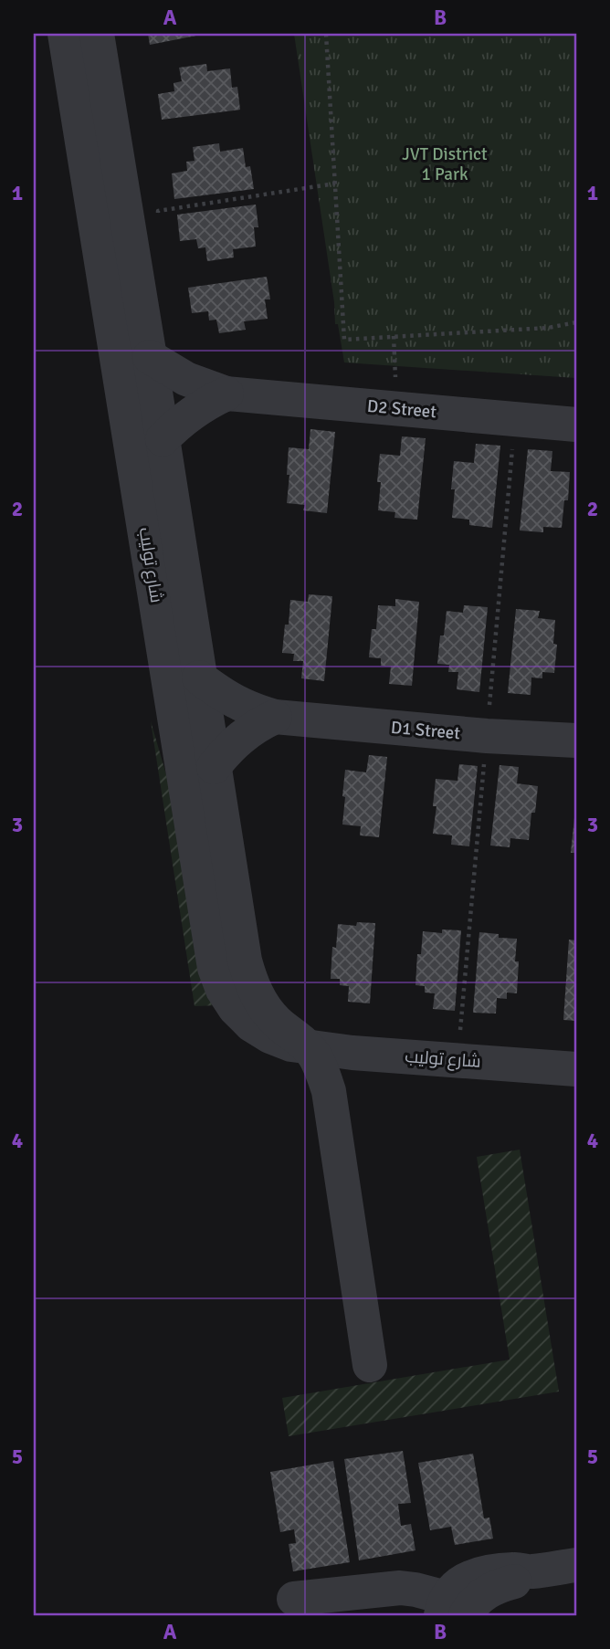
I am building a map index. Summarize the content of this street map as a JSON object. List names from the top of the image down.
{
  "streets": {
    "street": ["D2 Street", "شارع توليب", "D1 Street"]
  },
  "crossings": [
    ["D2 Street", "شارع توليب"],
    ["شارع توليب", "D1 Street"]
  ],
  "parks": ["JVT District 1 Park"],
  "grid": {
    "columns": ["A", "B"],
    "rows": [
      "1",
      "2",
      "3",
      "4",
      "5"
    ]
  }
}
